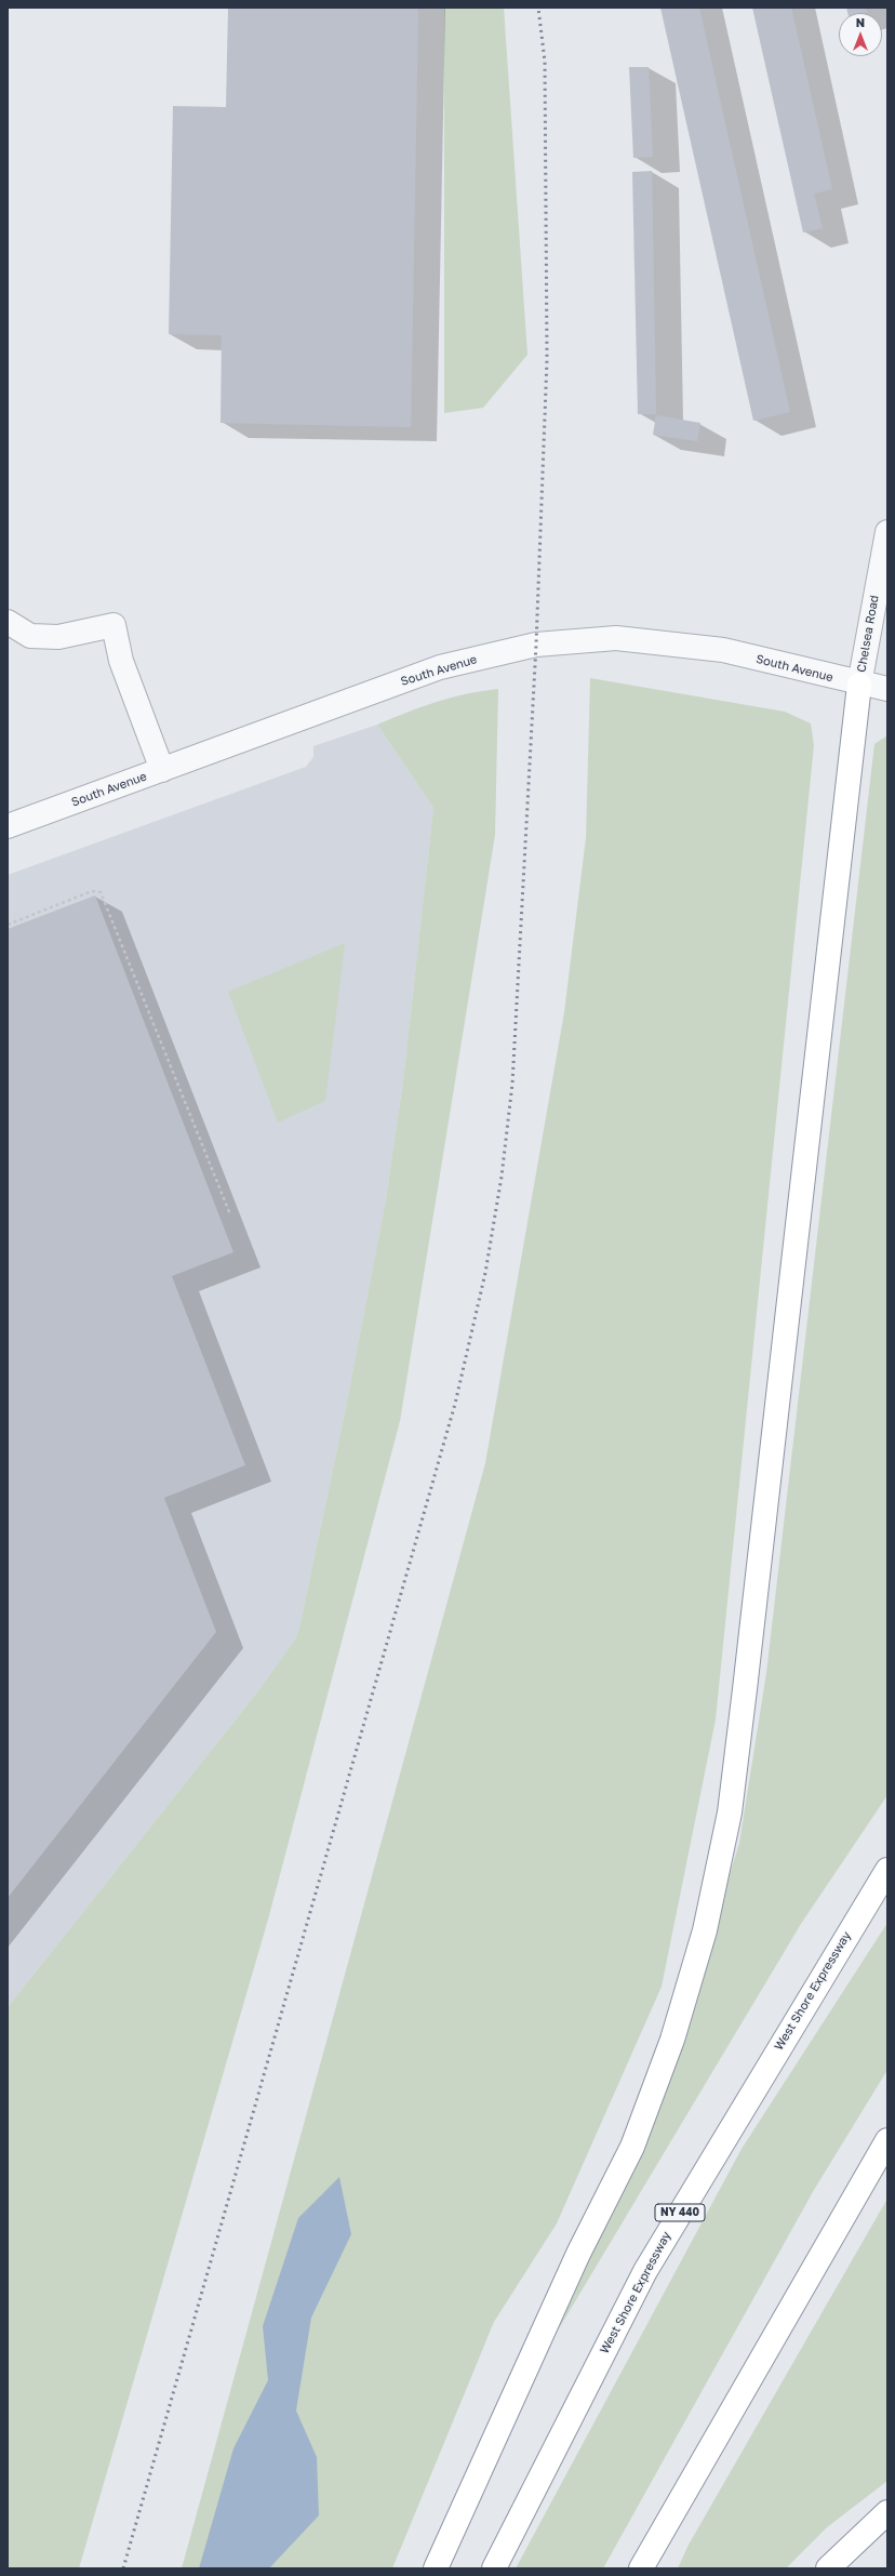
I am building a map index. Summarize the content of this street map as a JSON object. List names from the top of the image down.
{
  "streets": {
    "highway": ["West Shore Expressway", "NY 440"],
    "street": ["Chelsea Road", "South Avenue"]
  },
  "crossings": [
    ["Chelsea Road", "South Avenue"]
  ],
  "north": "top"
}
